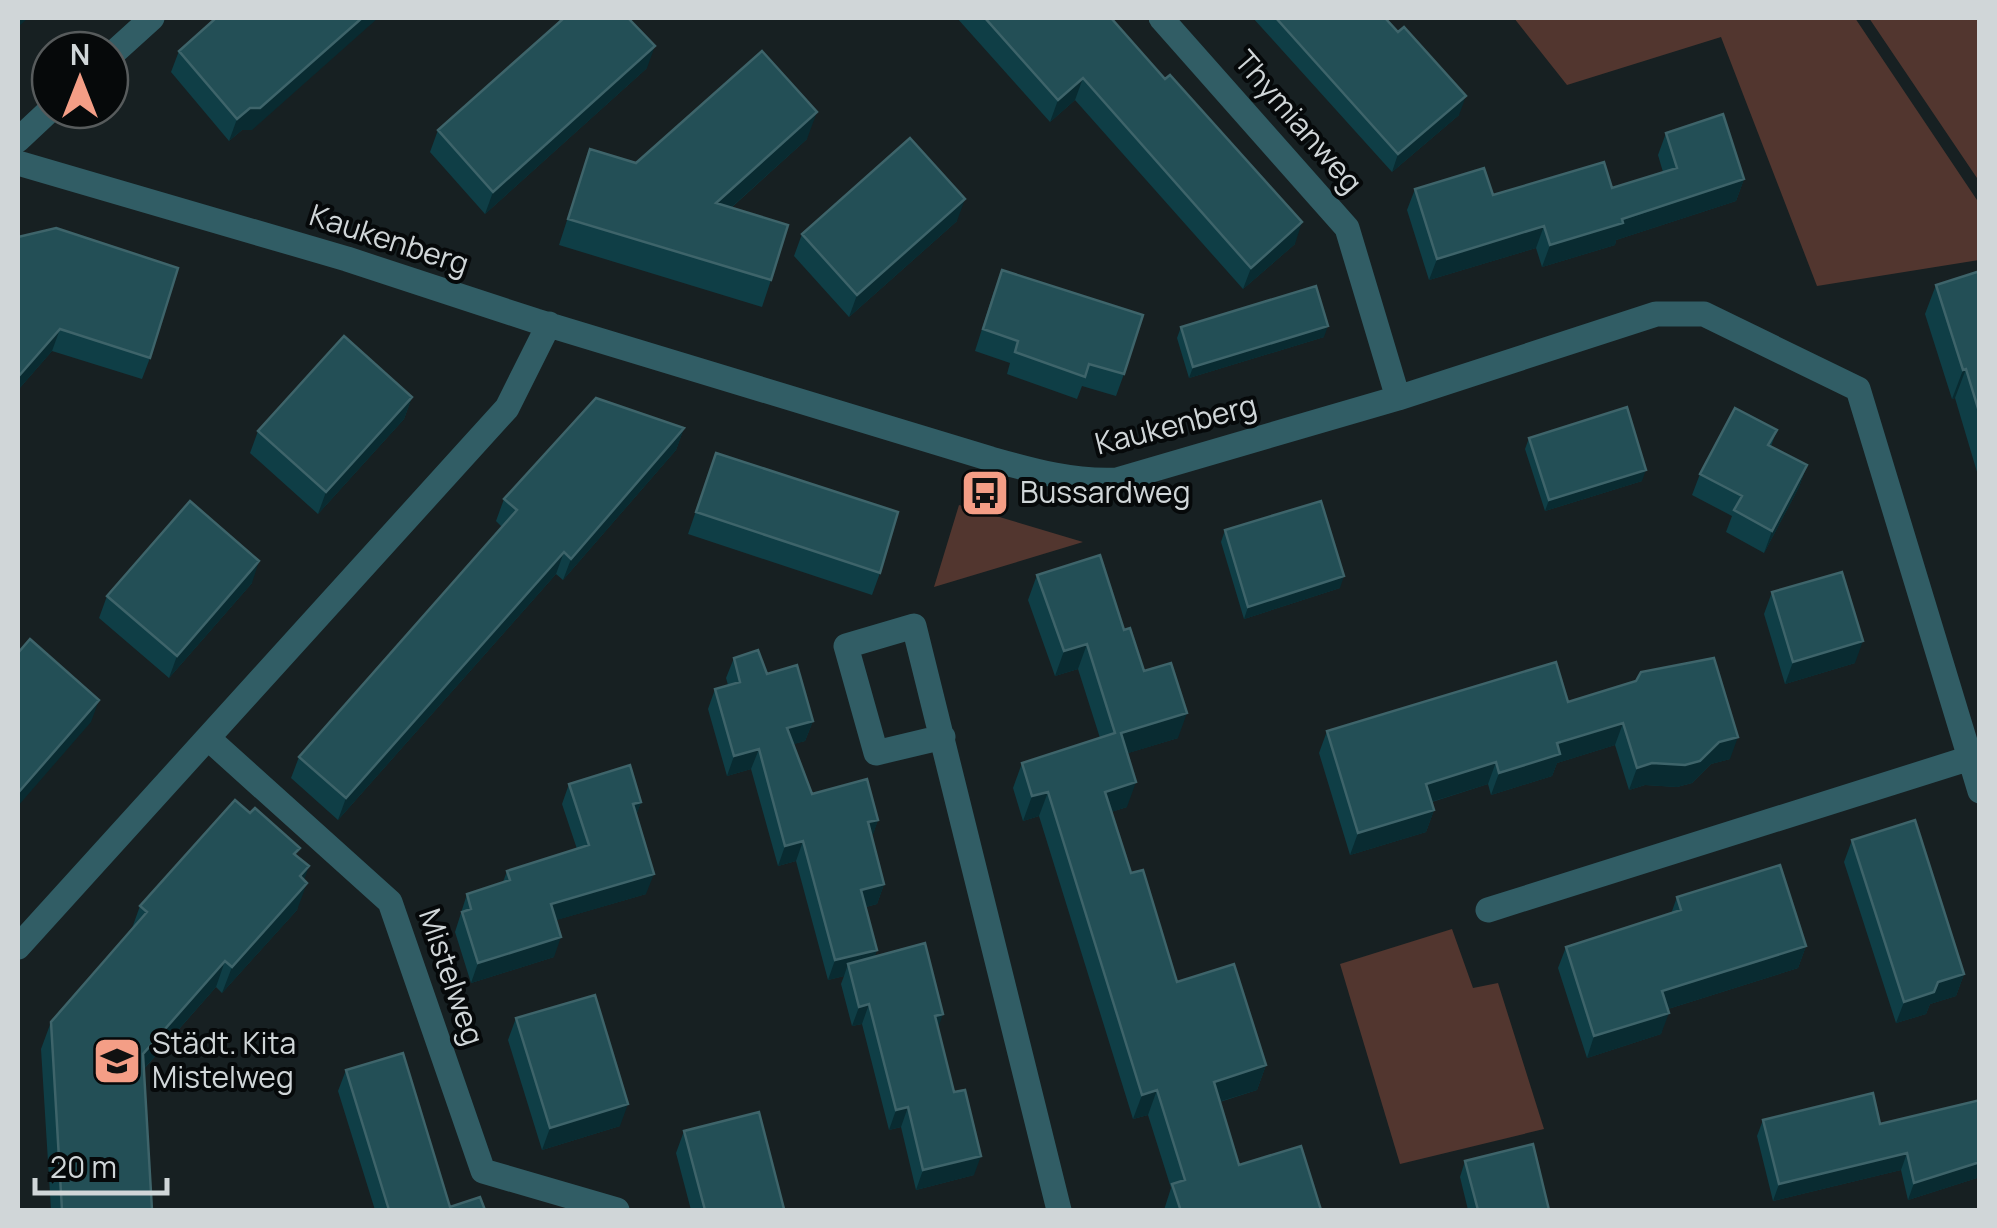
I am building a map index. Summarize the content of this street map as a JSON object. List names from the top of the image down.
{
  "streets": {
    "street": ["Thymianweg", "Kaukenberg", "Mistelweg"]
  },
  "crossings": [
    ["Thymianweg", "Kaukenberg"]
  ],
  "places": {
    "bus stop": ["Bussardweg"],
    "school or university": ["Städt. Kita Mistelweg"]
  },
  "scale_bar": "20 m",
  "north": "top"
}
